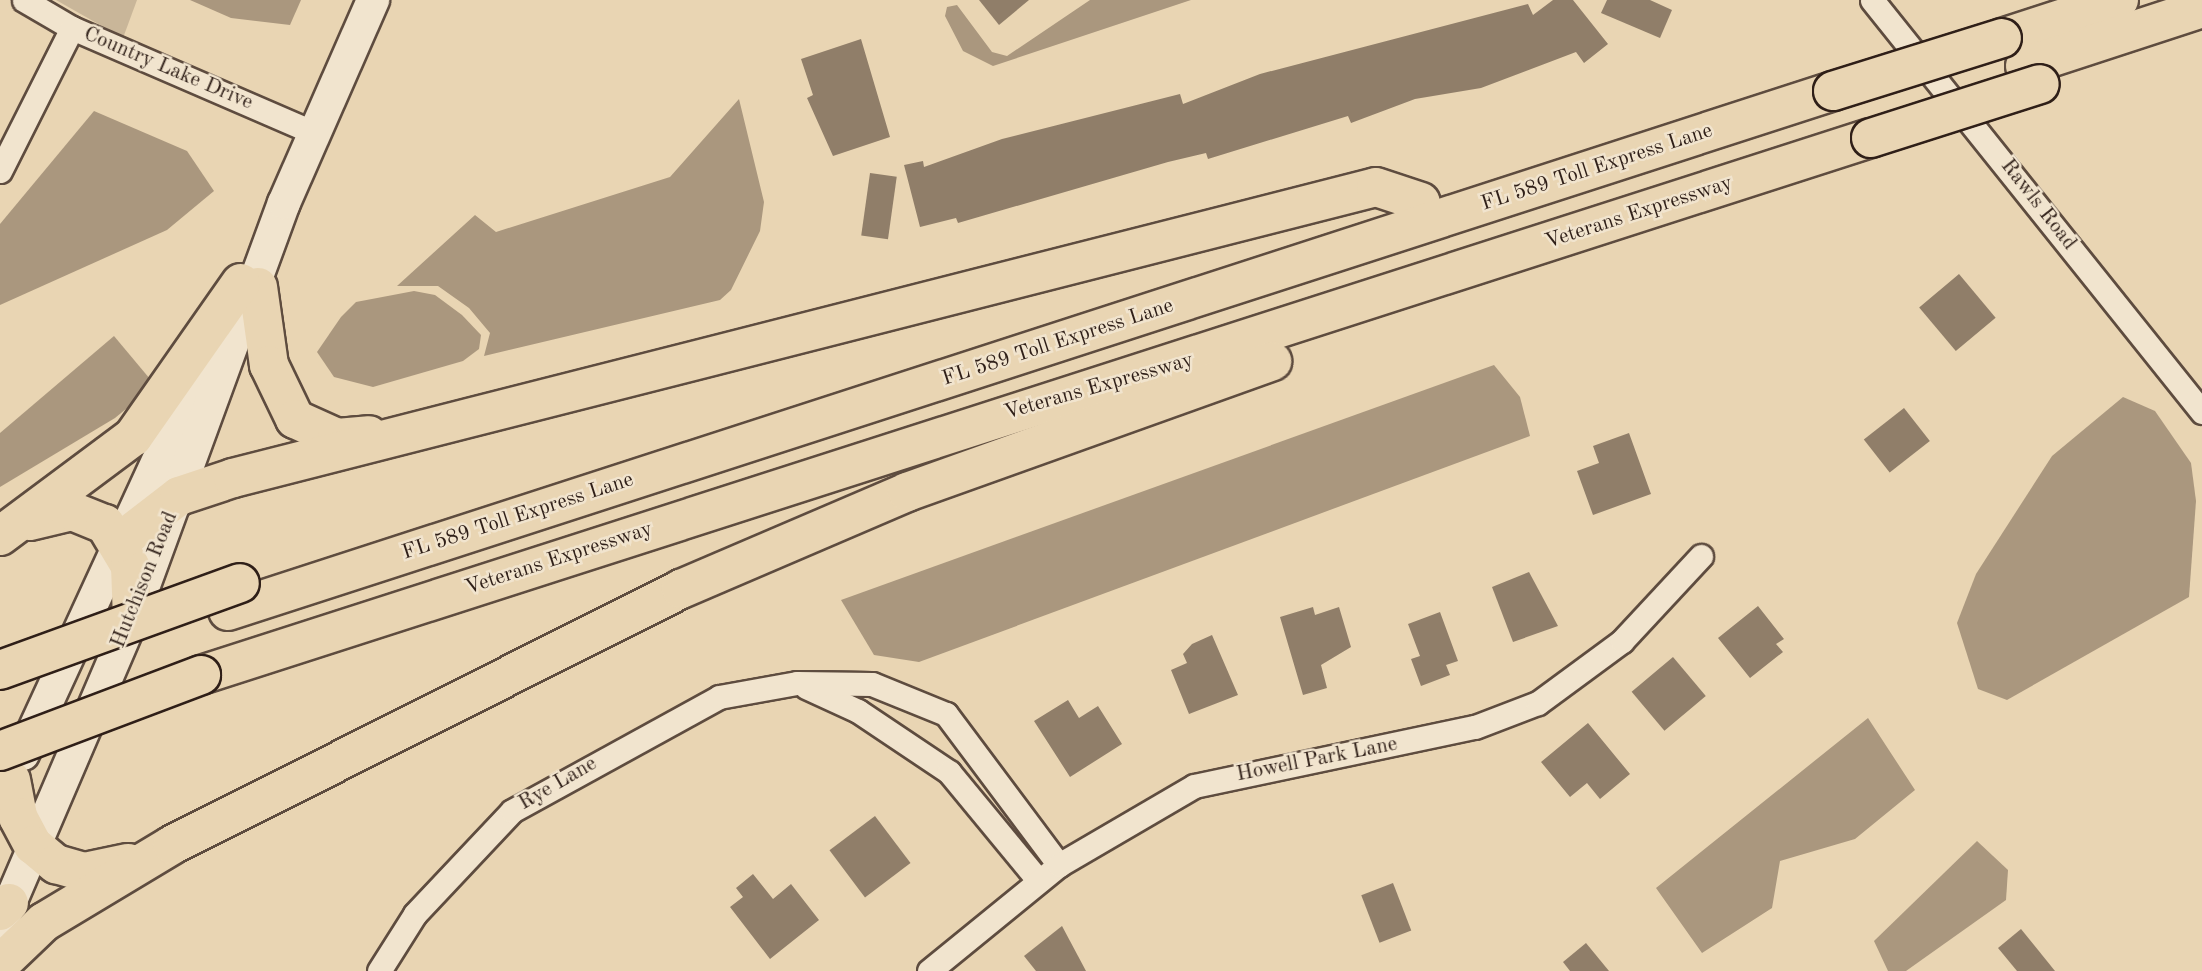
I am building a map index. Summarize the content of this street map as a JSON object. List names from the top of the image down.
{
  "streets": {
    "highway": ["FL 589 Toll Express Lane", "Veterans Expressway"],
    "street": [
      "Country Lake Drive",
      "Rawls Road",
      "Hutchison Road",
      "Howell Park Lane",
      "Rye Lane"
    ]
  },
  "crossings": [
    ["Country Lake Drive", "Hutchison Road"],
    ["FL 589 Toll Express Lane", "Veterans Expressway"],
    ["Veterans Expressway", "Hutchison Road"],
    ["Howell Park Lane", "Rye Lane"]
  ]
}
